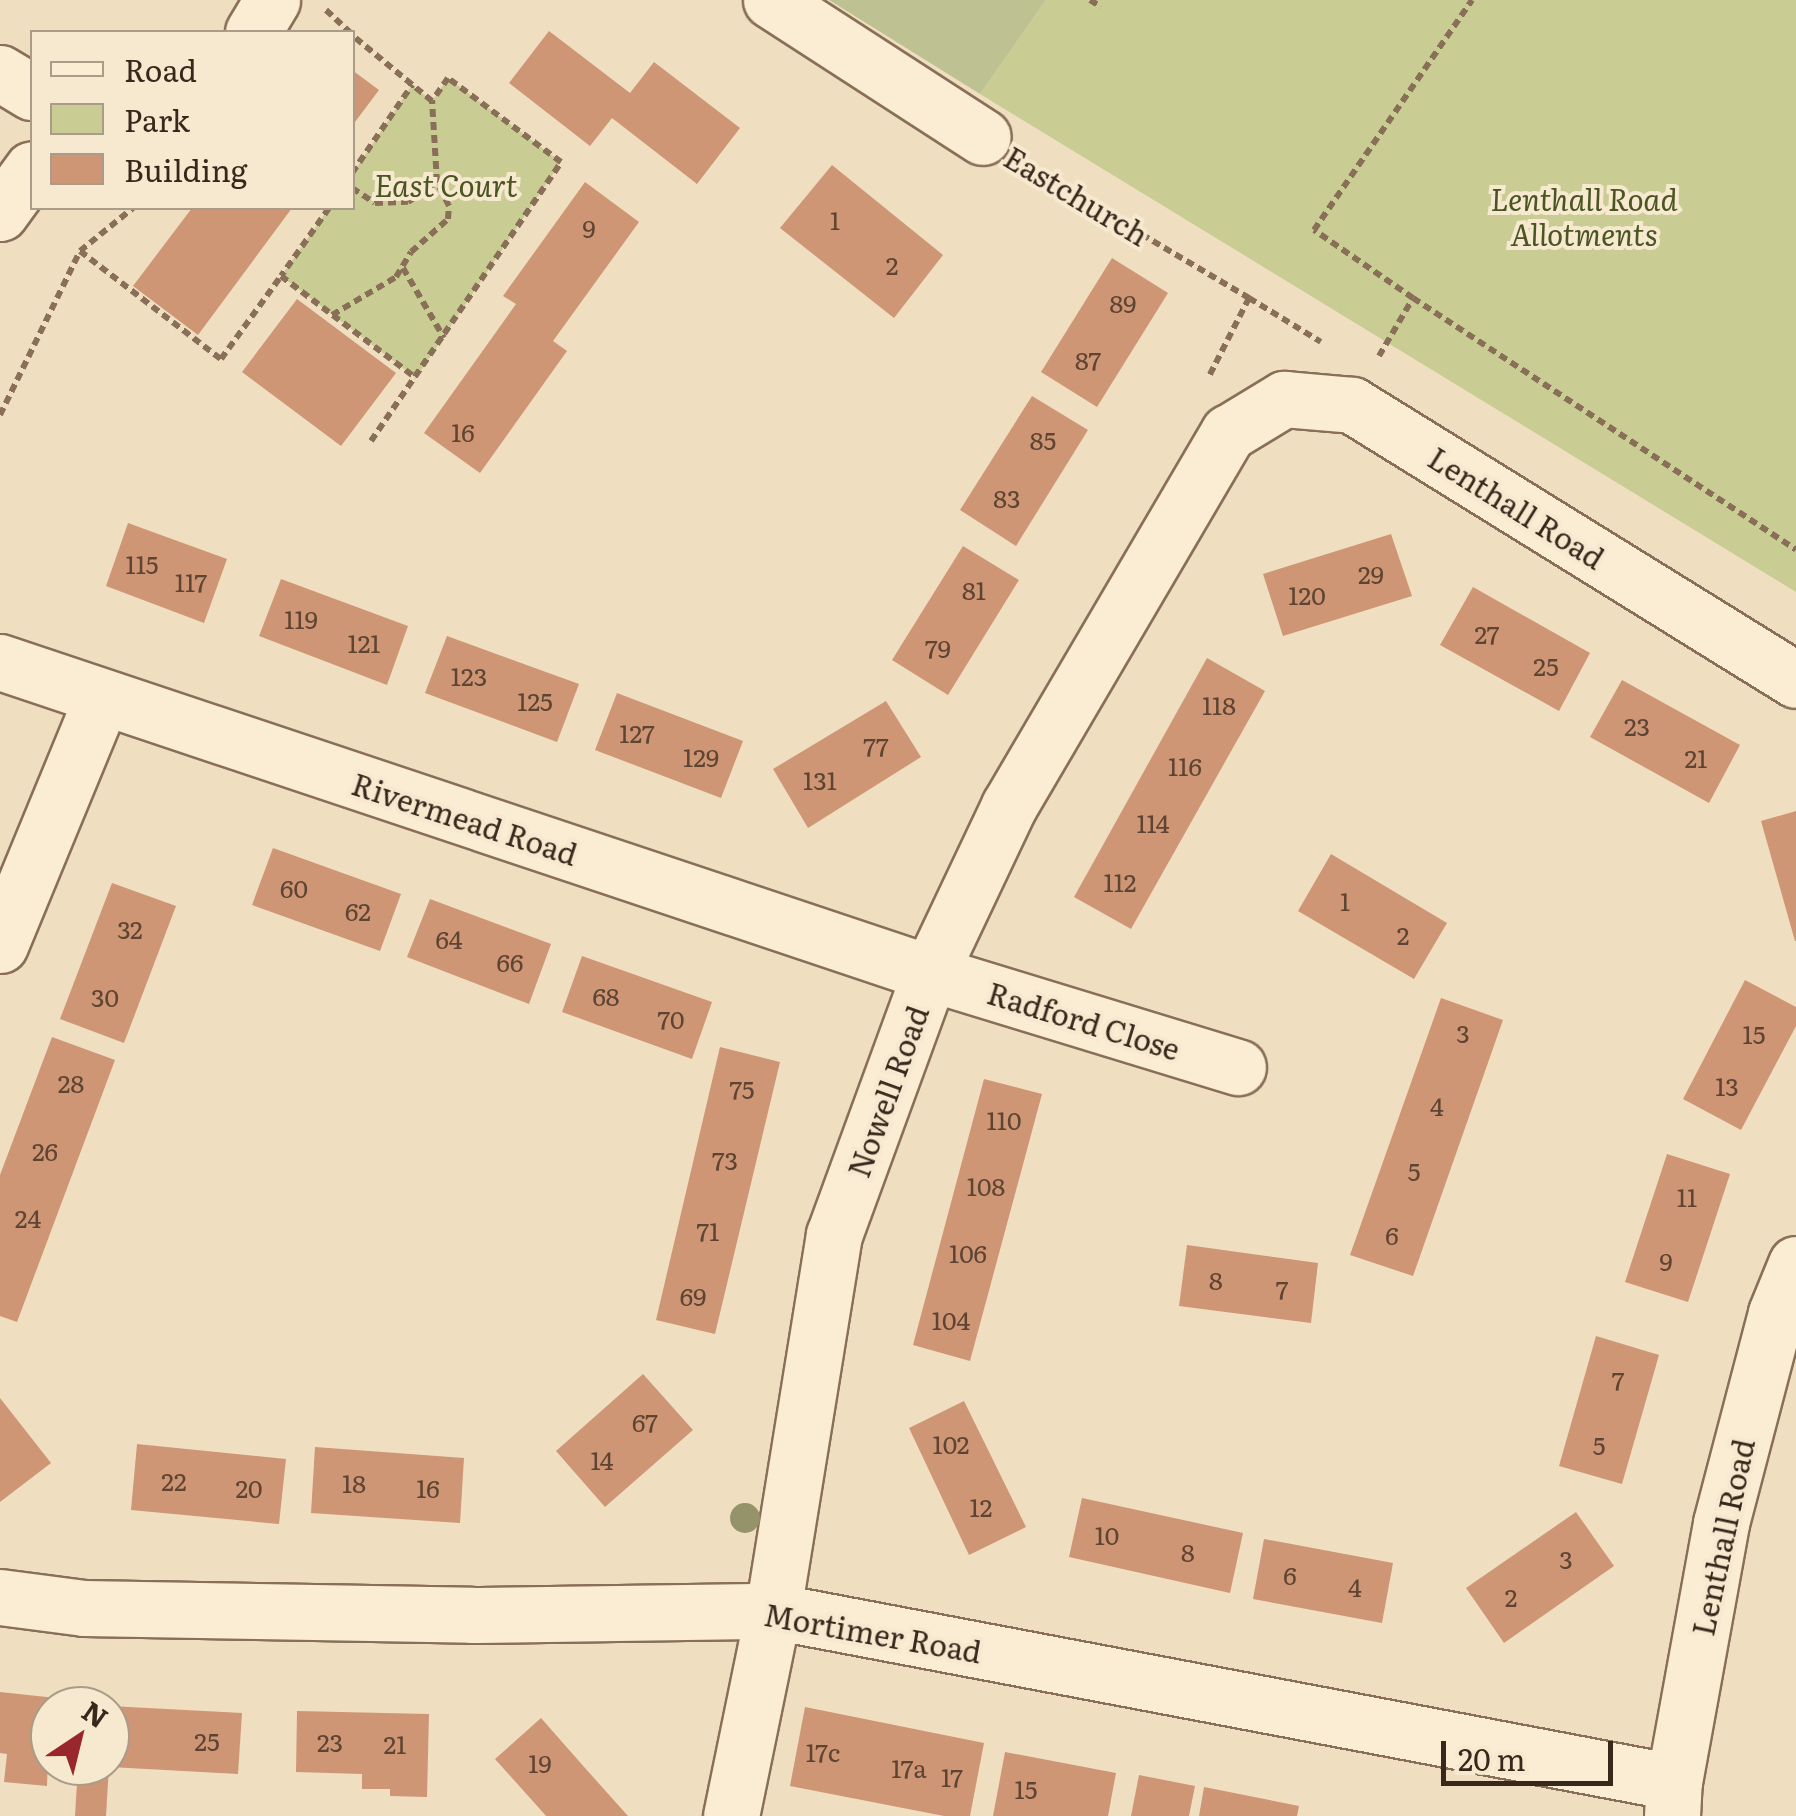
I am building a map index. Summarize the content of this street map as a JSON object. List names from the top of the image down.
{
  "streets": {
    "street": [
      "Eastchurch",
      "Lenthall Road",
      "Rivermead Road",
      "Radford Close",
      "Nowell Road",
      "Mortimer Road"
    ]
  },
  "crossings": [
    ["Eastchurch", "Lenthall Road"],
    ["Eastchurch", "Nowell Road"],
    ["Lenthall Road", "Nowell Road"],
    ["Lenthall Road", "Mortimer Road"],
    ["Rivermead Road", "Radford Close"],
    ["Rivermead Road", "Nowell Road"],
    ["Radford Close", "Nowell Road"],
    ["Nowell Road", "Mortimer Road"]
  ],
  "parks": ["East Court", "Lenthall Road Allotments"],
  "house_numbers": [
    "1",
    "9",
    "2",
    "89",
    "87",
    "16",
    "85",
    "83",
    "115",
    "29",
    "117",
    "81",
    "120",
    "119",
    "27",
    "121",
    "79",
    "25",
    "123",
    "125",
    "118",
    "23",
    "127",
    "77",
    "129",
    "21",
    "116",
    "131",
    "114",
    "112",
    "60",
    "1",
    "62",
    "32",
    "2",
    "64",
    "66",
    "68",
    "30",
    "70",
    "3",
    "15",
    "28",
    "13",
    "75",
    "4",
    "110",
    "26",
    "73",
    "5",
    "108",
    "11",
    "24",
    "71",
    "6",
    "106",
    "9",
    "8",
    "7",
    "69",
    "104",
    "7",
    "67",
    "102",
    "5",
    "14",
    "22",
    "18",
    "20",
    "16",
    "12",
    "10",
    "8",
    "3",
    "6",
    "4",
    "2",
    "25",
    "23",
    "21",
    "17c",
    "19",
    "17a",
    "17",
    "15"
  ],
  "legend": ["Road", "Park", "Building"],
  "scale_bar": "20 m",
  "north": "top right"
}
